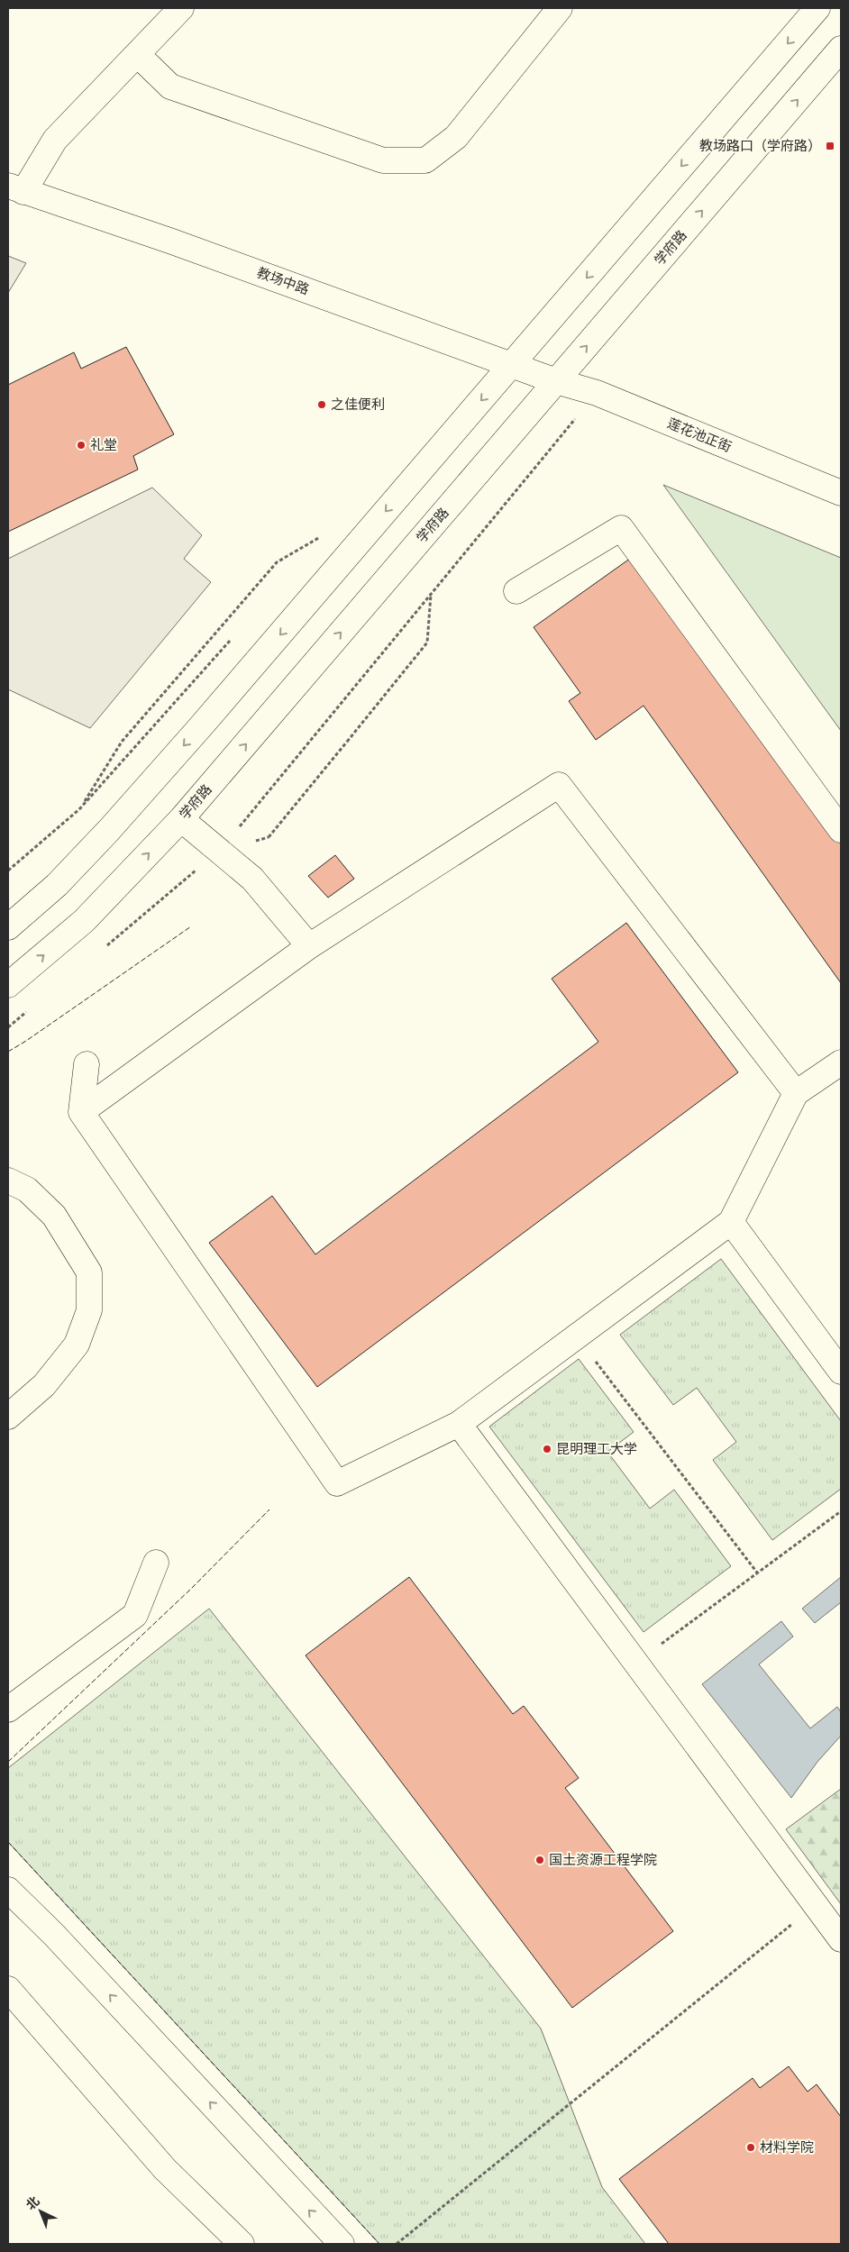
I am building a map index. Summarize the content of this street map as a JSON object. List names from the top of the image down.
{
  "streets": {
    "main road": ["学府路", "教场中路", "莲花池正街"]
  },
  "crossings": [
    ["学府路", "教场中路"],
    ["学府路", "莲花池正街"],
    ["教场中路", "莲花池正街"]
  ],
  "places": {
    "transit": ["教场路口（学府路）"],
    "other": [
      "之佳便利",
      "礼堂",
      "昆明理工大学",
      "国土资源工程学院",
      "材料学院"
    ]
  },
  "north": "top left"
}
